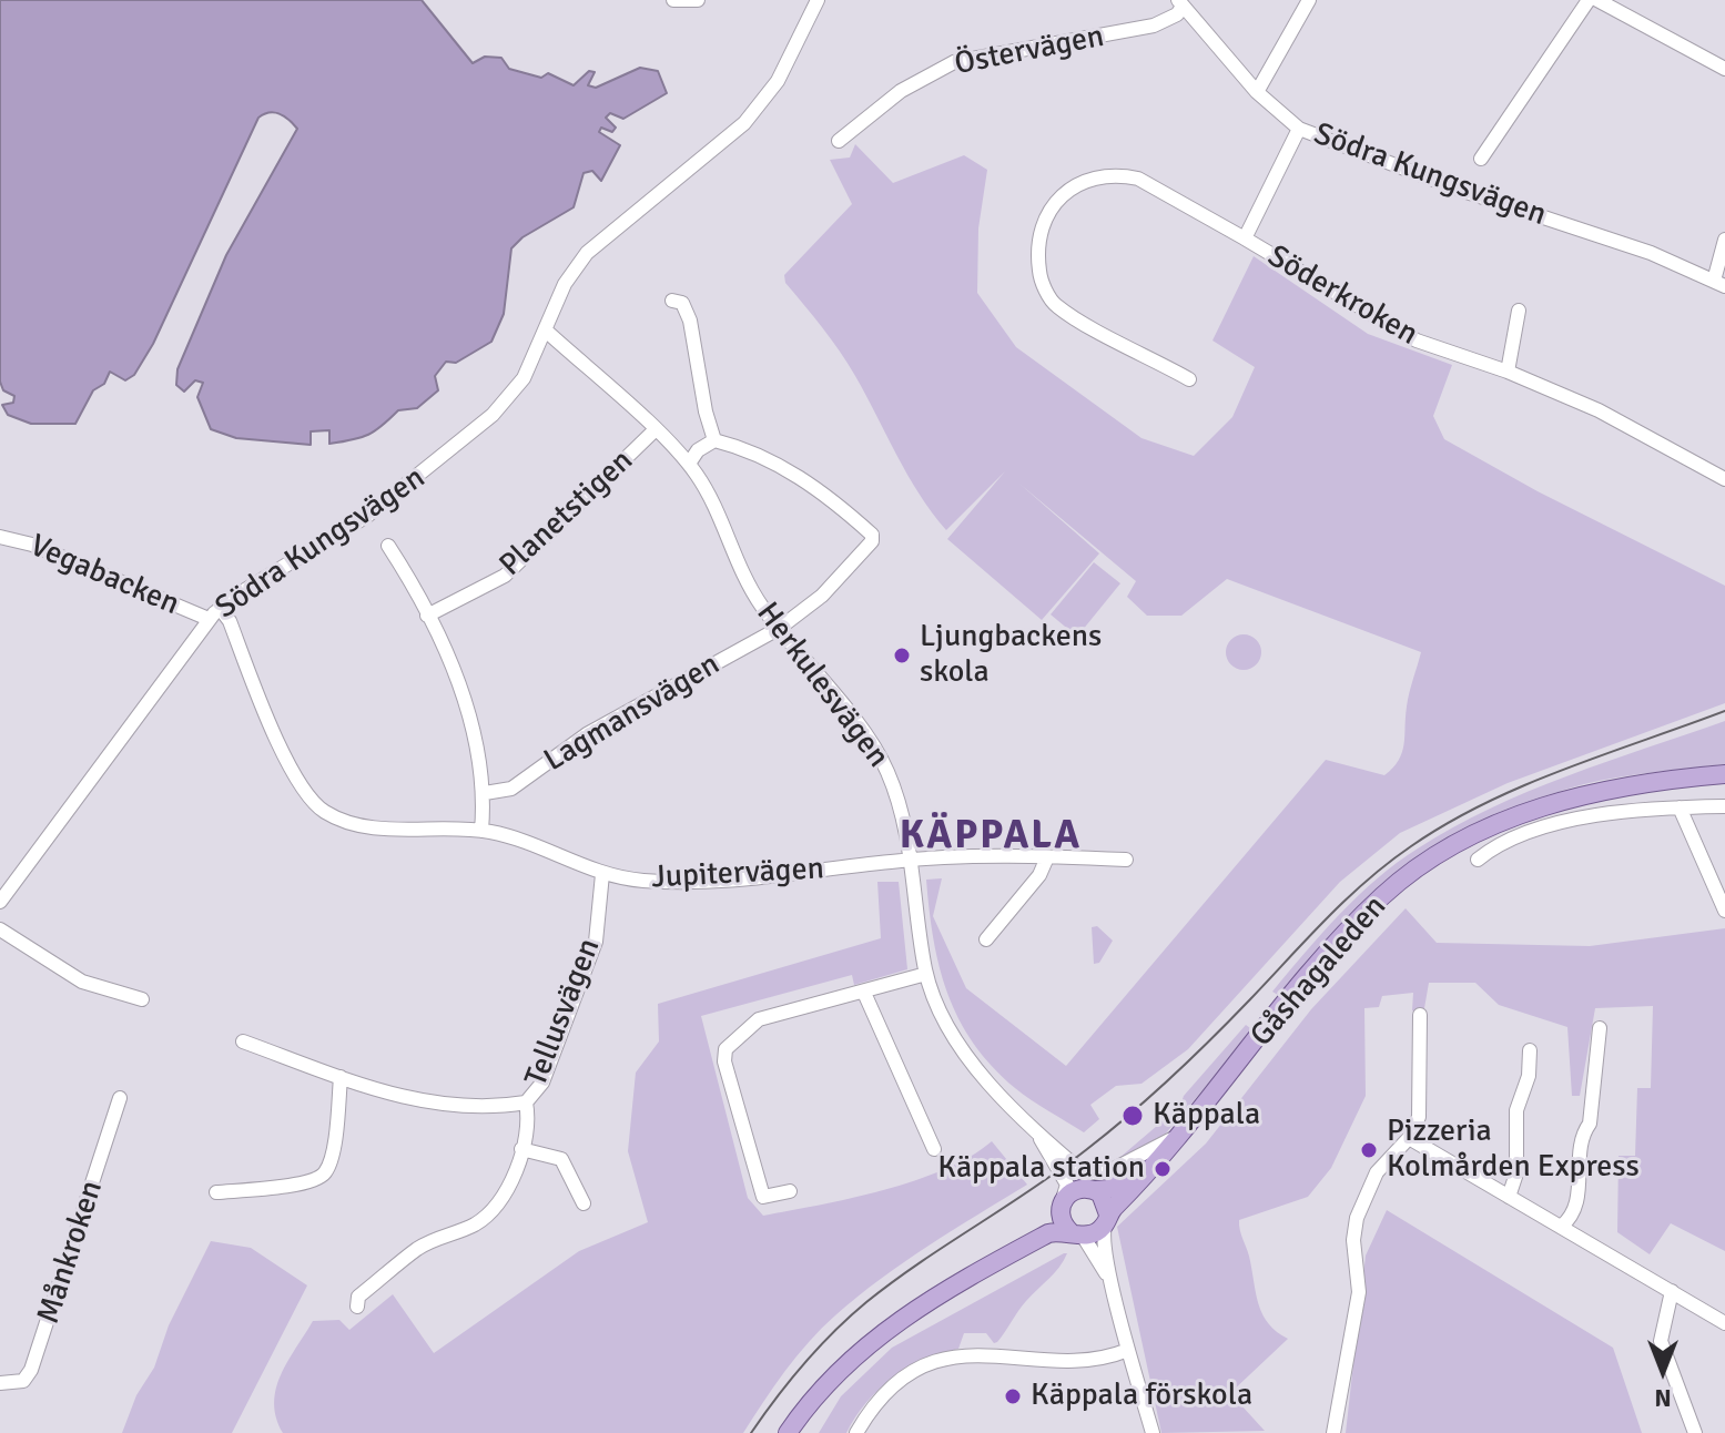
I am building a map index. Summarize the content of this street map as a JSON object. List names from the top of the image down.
{
  "streets": {
    "main road": ["Gåshagaleden"],
    "street": [
      "Östervägen",
      "Södra Kungsvägen",
      "Söderkroken",
      "Planetstigen",
      "Vegabacken",
      "Herkulesvägen",
      "Lagmansvägen",
      "Jupitervägen",
      "Tellusvägen",
      "Månkroken"
    ]
  },
  "crossings": [
    ["Östervägen", "Södra Kungsvägen"],
    ["Södra Kungsvägen", "Söderkroken"],
    ["Södra Kungsvägen", "Vegabacken"],
    ["Södra Kungsvägen", "Herkulesvägen"],
    ["Södra Kungsvägen", "Jupitervägen"],
    ["Planetstigen", "Herkulesvägen"],
    ["Vegabacken", "Jupitervägen"],
    ["Herkulesvägen", "Lagmansvägen"],
    ["Herkulesvägen", "Jupitervägen"],
    ["Herkulesvägen", "Gåshagaleden"],
    ["Jupitervägen", "Tellusvägen"]
  ],
  "districts": ["KÄPPALA"],
  "places": [
    "Ljungbackens skola",
    "Käppala",
    "Pizzeria Kolmården Express",
    "Käppala station",
    "Käppala förskola"
  ],
  "north": "bottom"
}
